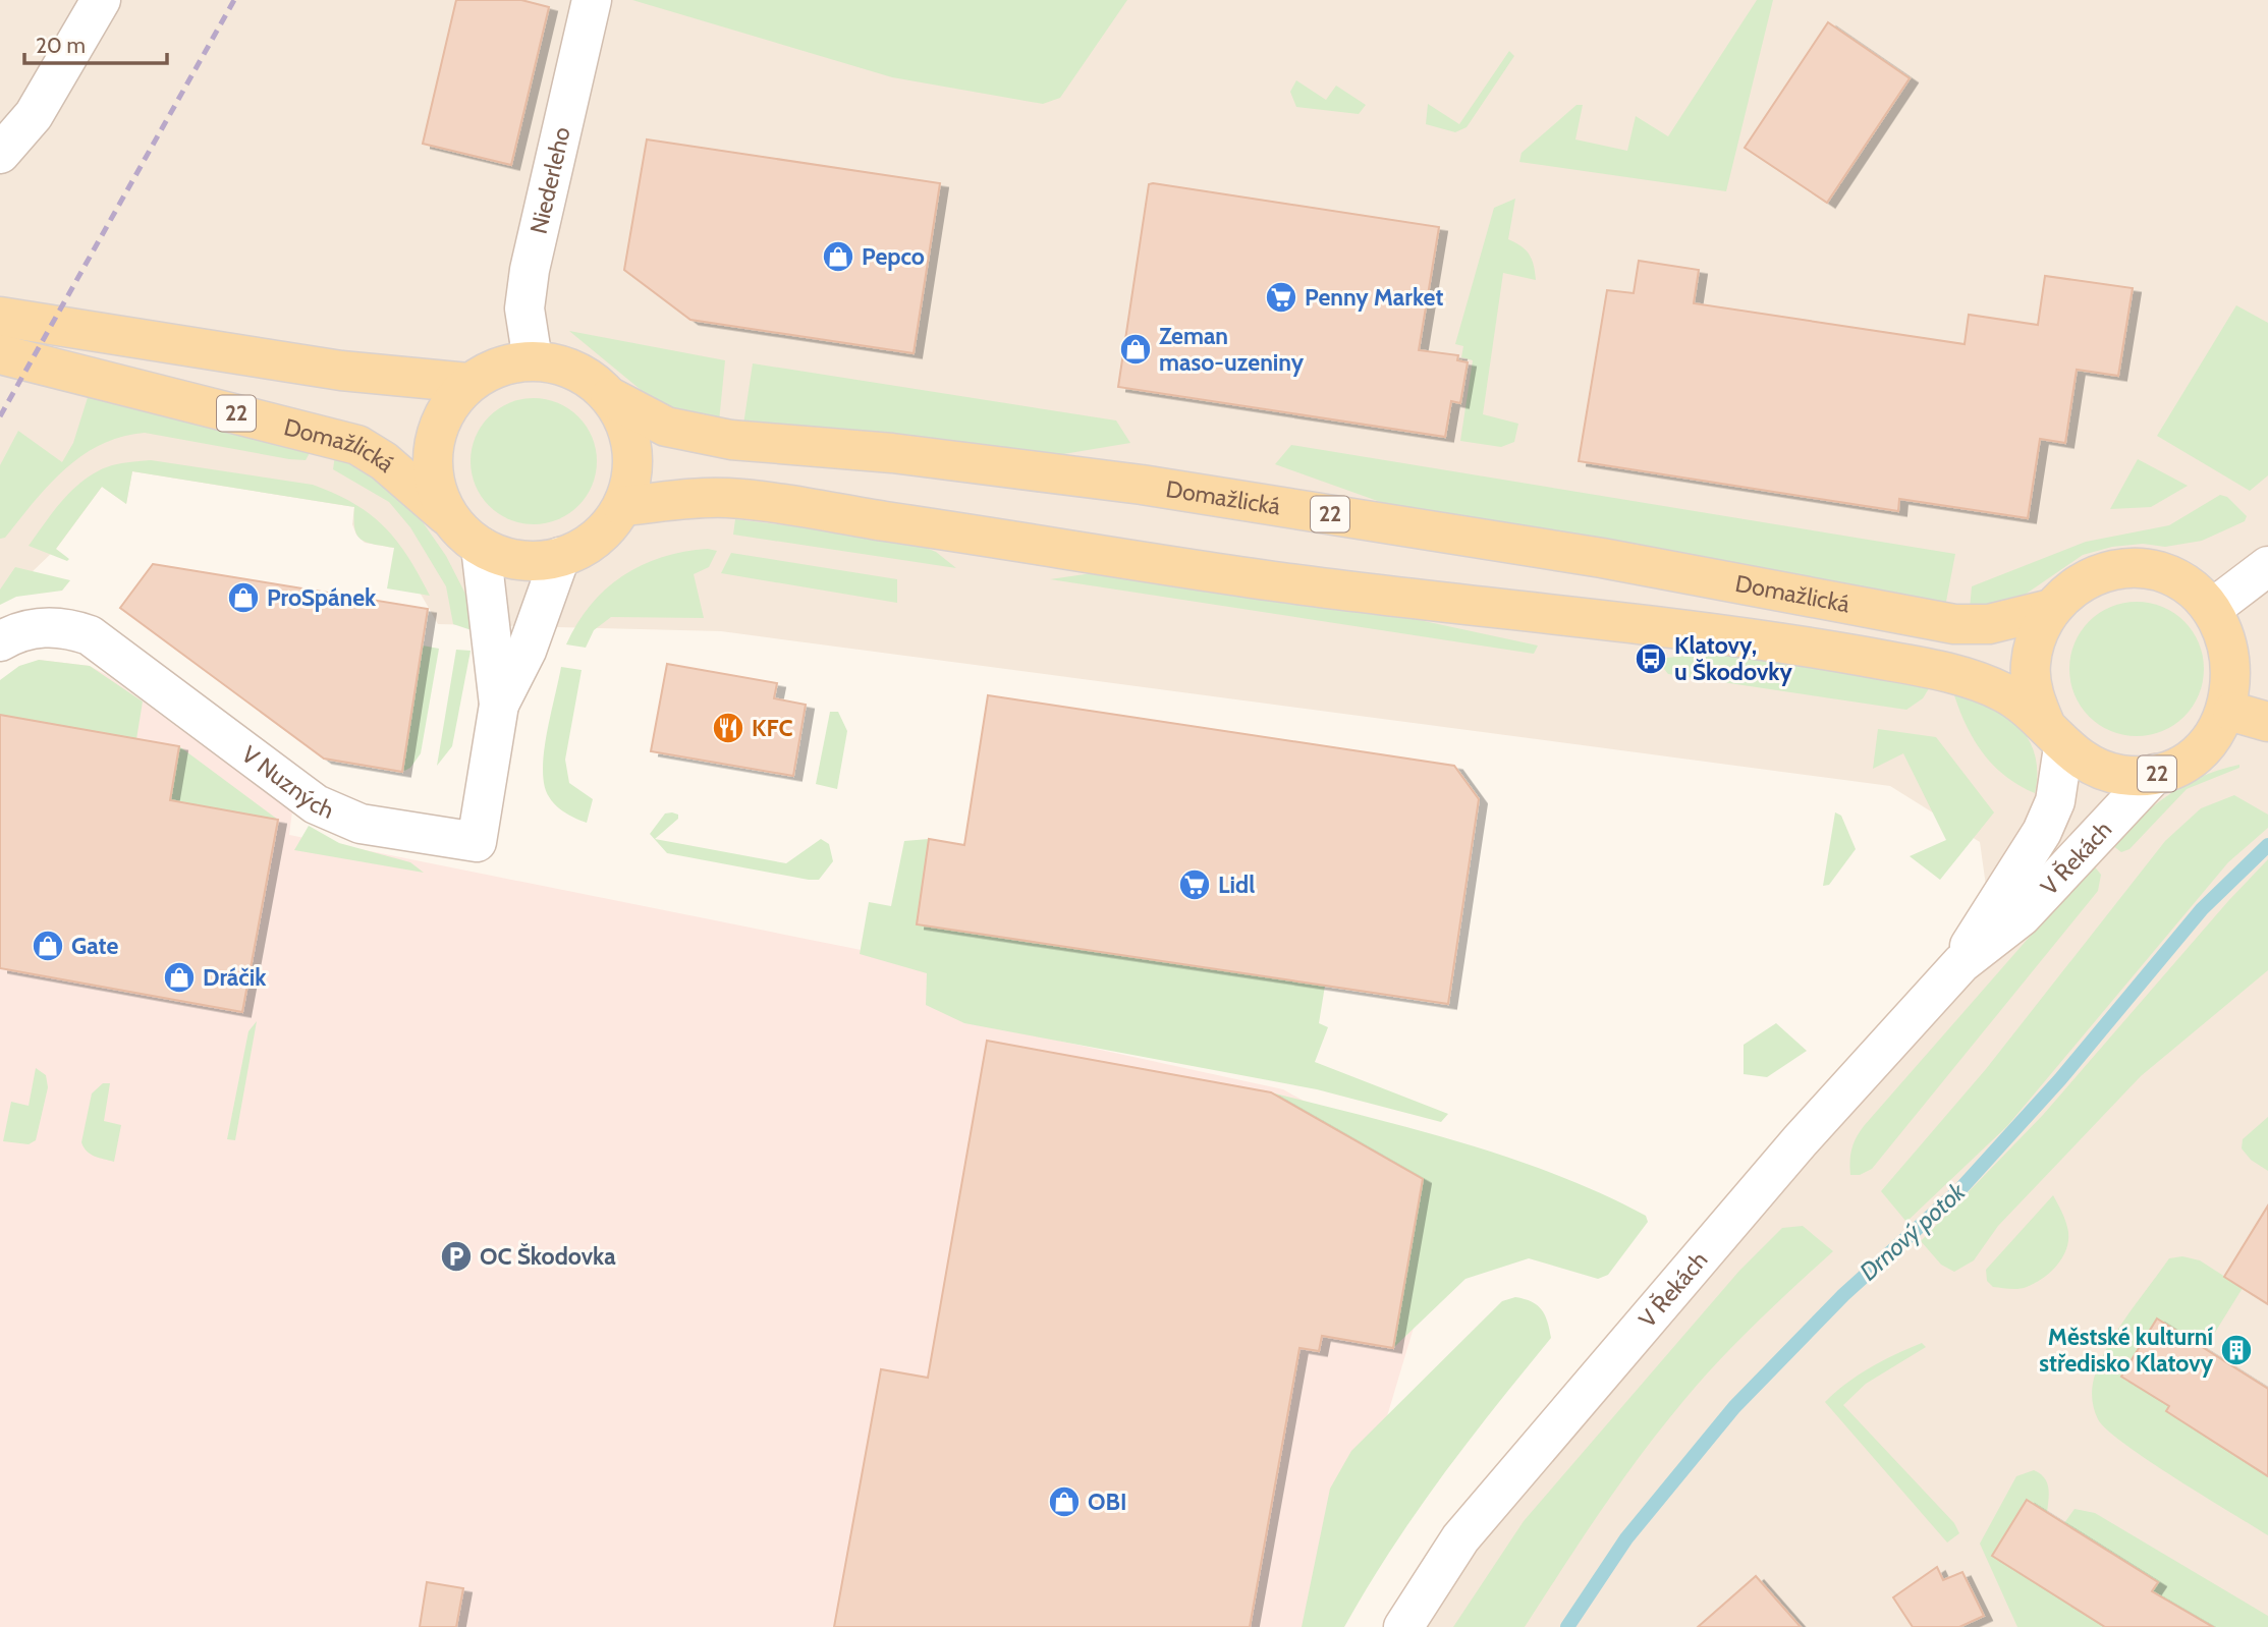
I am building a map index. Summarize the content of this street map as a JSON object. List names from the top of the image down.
{
  "streets": {
    "main road": ["22", "Domažlická"],
    "street": ["Niederleho", "V Nuzných", "V Řekách"]
  },
  "crossings": [
    ["Niederleho", "22"],
    ["Niederleho", "Domažlická"],
    ["Niederleho", "V Nuzných"],
    ["22", "Domažlická"],
    ["22", "V Nuzných"],
    ["Domažlická", "V Nuzných"],
    ["Domažlická", "V Řekách"]
  ],
  "water": ["Drnový potok"],
  "places": {
    "shop": [
      "Pepco",
      "Zeman maso-uzeniny",
      "ProSpánek",
      "Gate",
      "Dráčik",
      "OBI"
    ],
    "supermarket": ["Penny Market", "Lidl"],
    "bus stop": ["Klatovy, u Škodovky"],
    "restaurant": ["KFC"],
    "parking": ["OC Škodovka"],
    "building": ["Městské kulturní středisko Klatovy"]
  },
  "scale_bar": "20 m"
}
